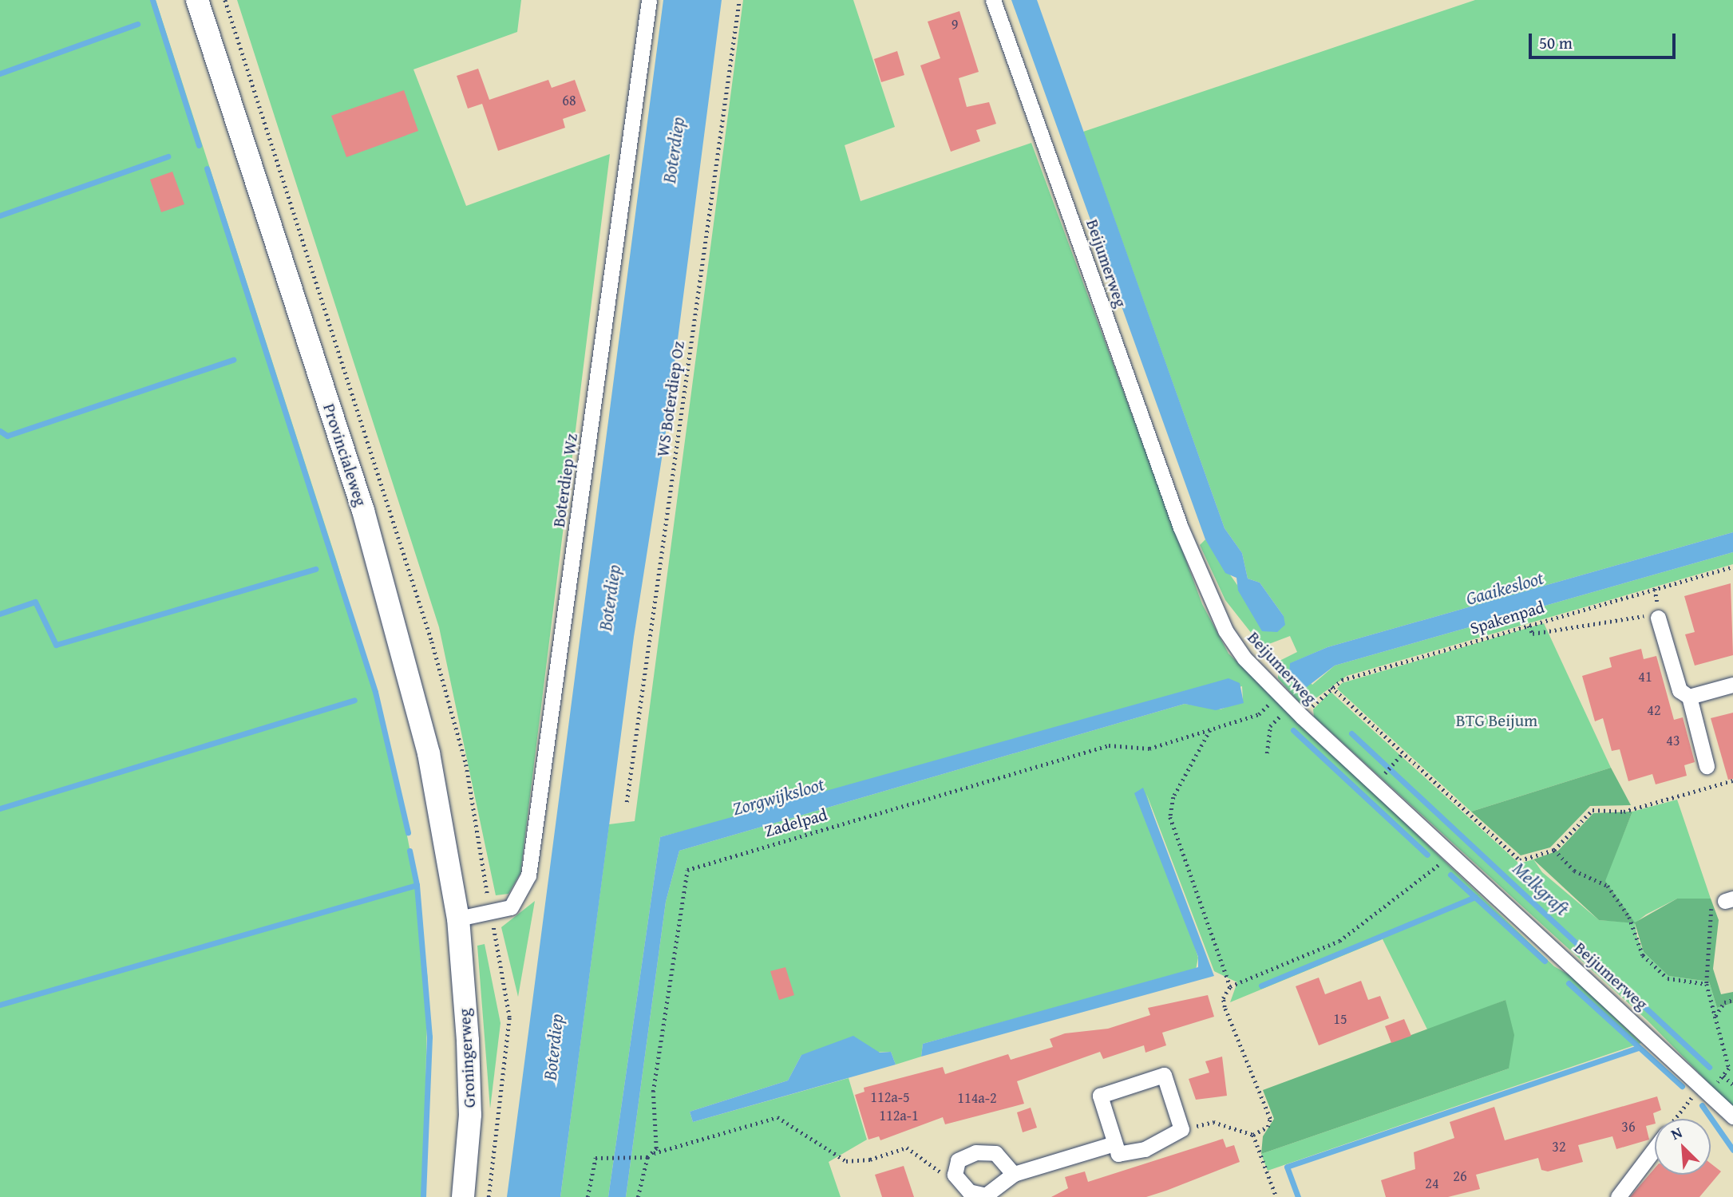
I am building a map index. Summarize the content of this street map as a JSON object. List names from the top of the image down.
{
  "streets": {
    "main road": ["Provincialeweg", "Groningerweg"],
    "street": ["Beijumerweg", "Boterdiep Wz"],
    "path": ["WS Boterdiep Oz", "Spakenpad", "Zadelpad"]
  },
  "crossings": [
    ["Beijumerweg", "Spakenpad"],
    ["Beijumerweg", "Zadelpad"],
    ["Provincialeweg", "Boterdiep Wz"],
    ["Provincialeweg", "Groningerweg"],
    ["Boterdiep Wz", "Groningerweg"]
  ],
  "water": [
    "Boterdiep",
    "Gaaikesloot",
    "Zorgwijksloot",
    "Melkgraft"
  ],
  "parks": ["BTG Beijum"],
  "house_numbers": [
    "9",
    "68",
    "41",
    "42",
    "43",
    "15",
    "112a-5",
    "114a-2",
    "112a-1",
    "36",
    "32",
    "26",
    "24"
  ],
  "scale_bar": "50 m",
  "north": "top left"
}
